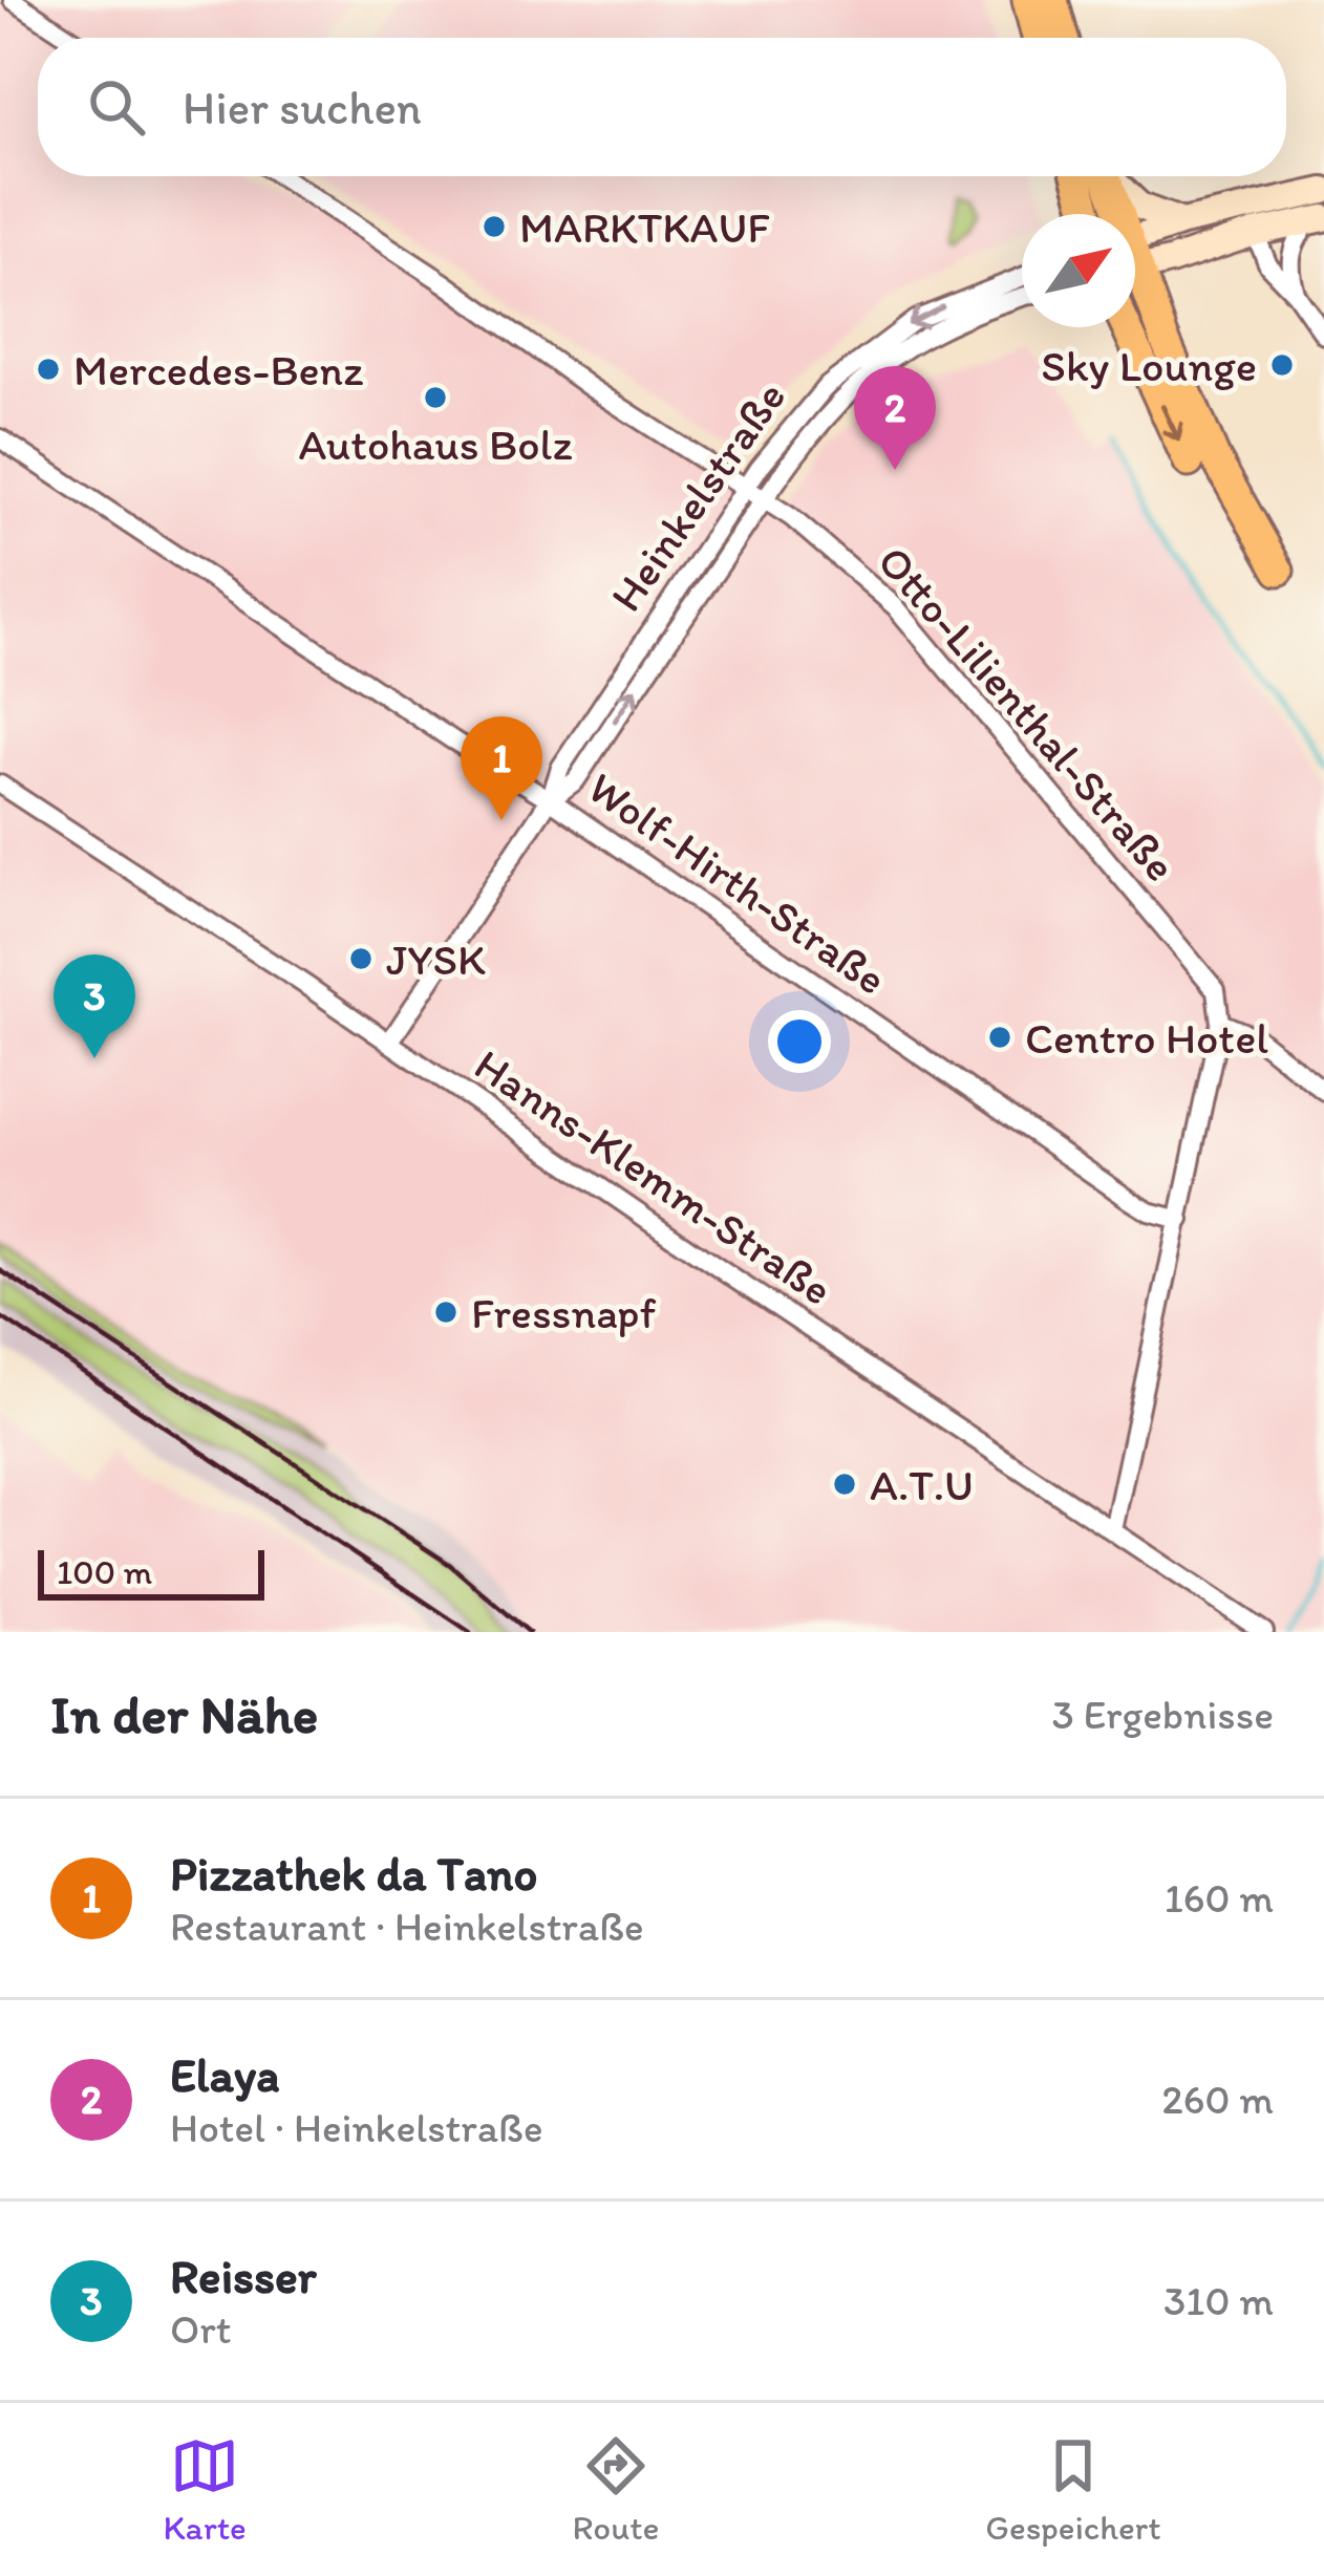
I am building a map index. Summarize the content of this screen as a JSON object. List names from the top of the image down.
{
  "streets": {
    "street": [
      "Heinkelstraße",
      "Otto-Lilienthal-Straße",
      "Wolf-Hirth-Straße",
      "Hanns-Klemm-Straße"
    ]
  },
  "crossings": [
    ["Heinkelstraße", "Otto-Lilienthal-Straße"],
    ["Heinkelstraße", "Wolf-Hirth-Straße"],
    ["Heinkelstraße", "Hanns-Klemm-Straße"]
  ],
  "places": [
    "MARKTKAUF",
    "Sky Lounge",
    "Mercedes-Benz",
    "Autohaus Bolz",
    "JYSK",
    "Centro Hotel",
    "Fressnapf",
    "A.T.U"
  ],
  "scale_bar": "100 m",
  "north": "top right",
  "page": {
    "search": "Hier suchen",
    "pins": ["2", "1", "3"],
    "scale": "100 m",
    "heading": ["In der Nähe", "3 Ergebnisse"],
    "list": [
      {
        "mark": "1",
        "name": "Pizzathek da Tano",
        "note": "Restaurant · Heinkelstraße",
        "value": "160 m"
      },
      {
        "mark": "2",
        "name": "Elaya",
        "note": "Hotel · Heinkelstraße",
        "value": "260 m"
      },
      {
        "mark": "3",
        "name": "Reisser",
        "note": "Ort",
        "value": "310 m"
      }
    ],
    "nav": ["Karte", "Route", "Gespeichert"]
  }
}
